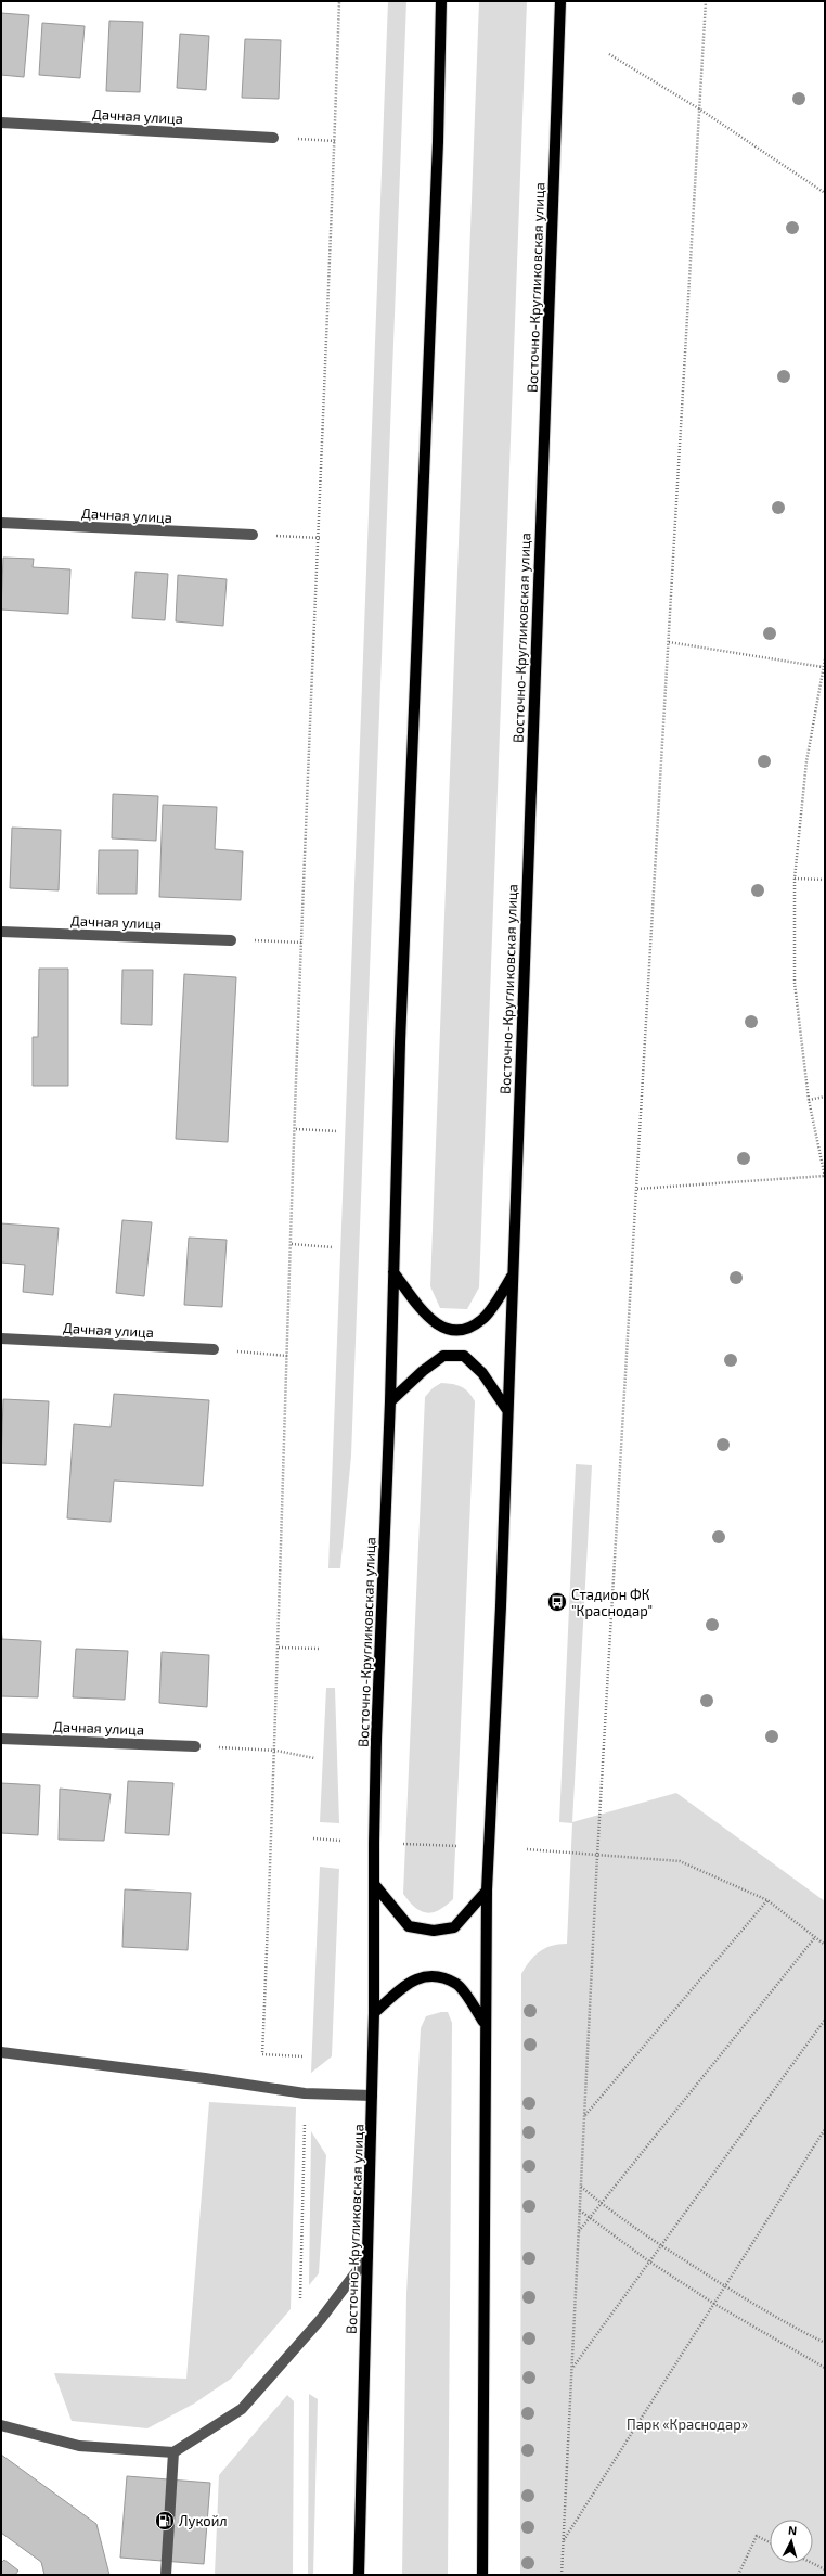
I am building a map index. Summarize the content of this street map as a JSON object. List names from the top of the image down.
{
  "streets": {
    "main road": ["Восточно-Кругликовская улица"],
    "street": ["Дачная улица"]
  },
  "parks": ["Парк «Краснодар»"],
  "places": {
    "bus stop": ["Стадион ФК \"Краснодар\""],
    "fuel station": ["Лукойл"]
  },
  "north": "top"
}
